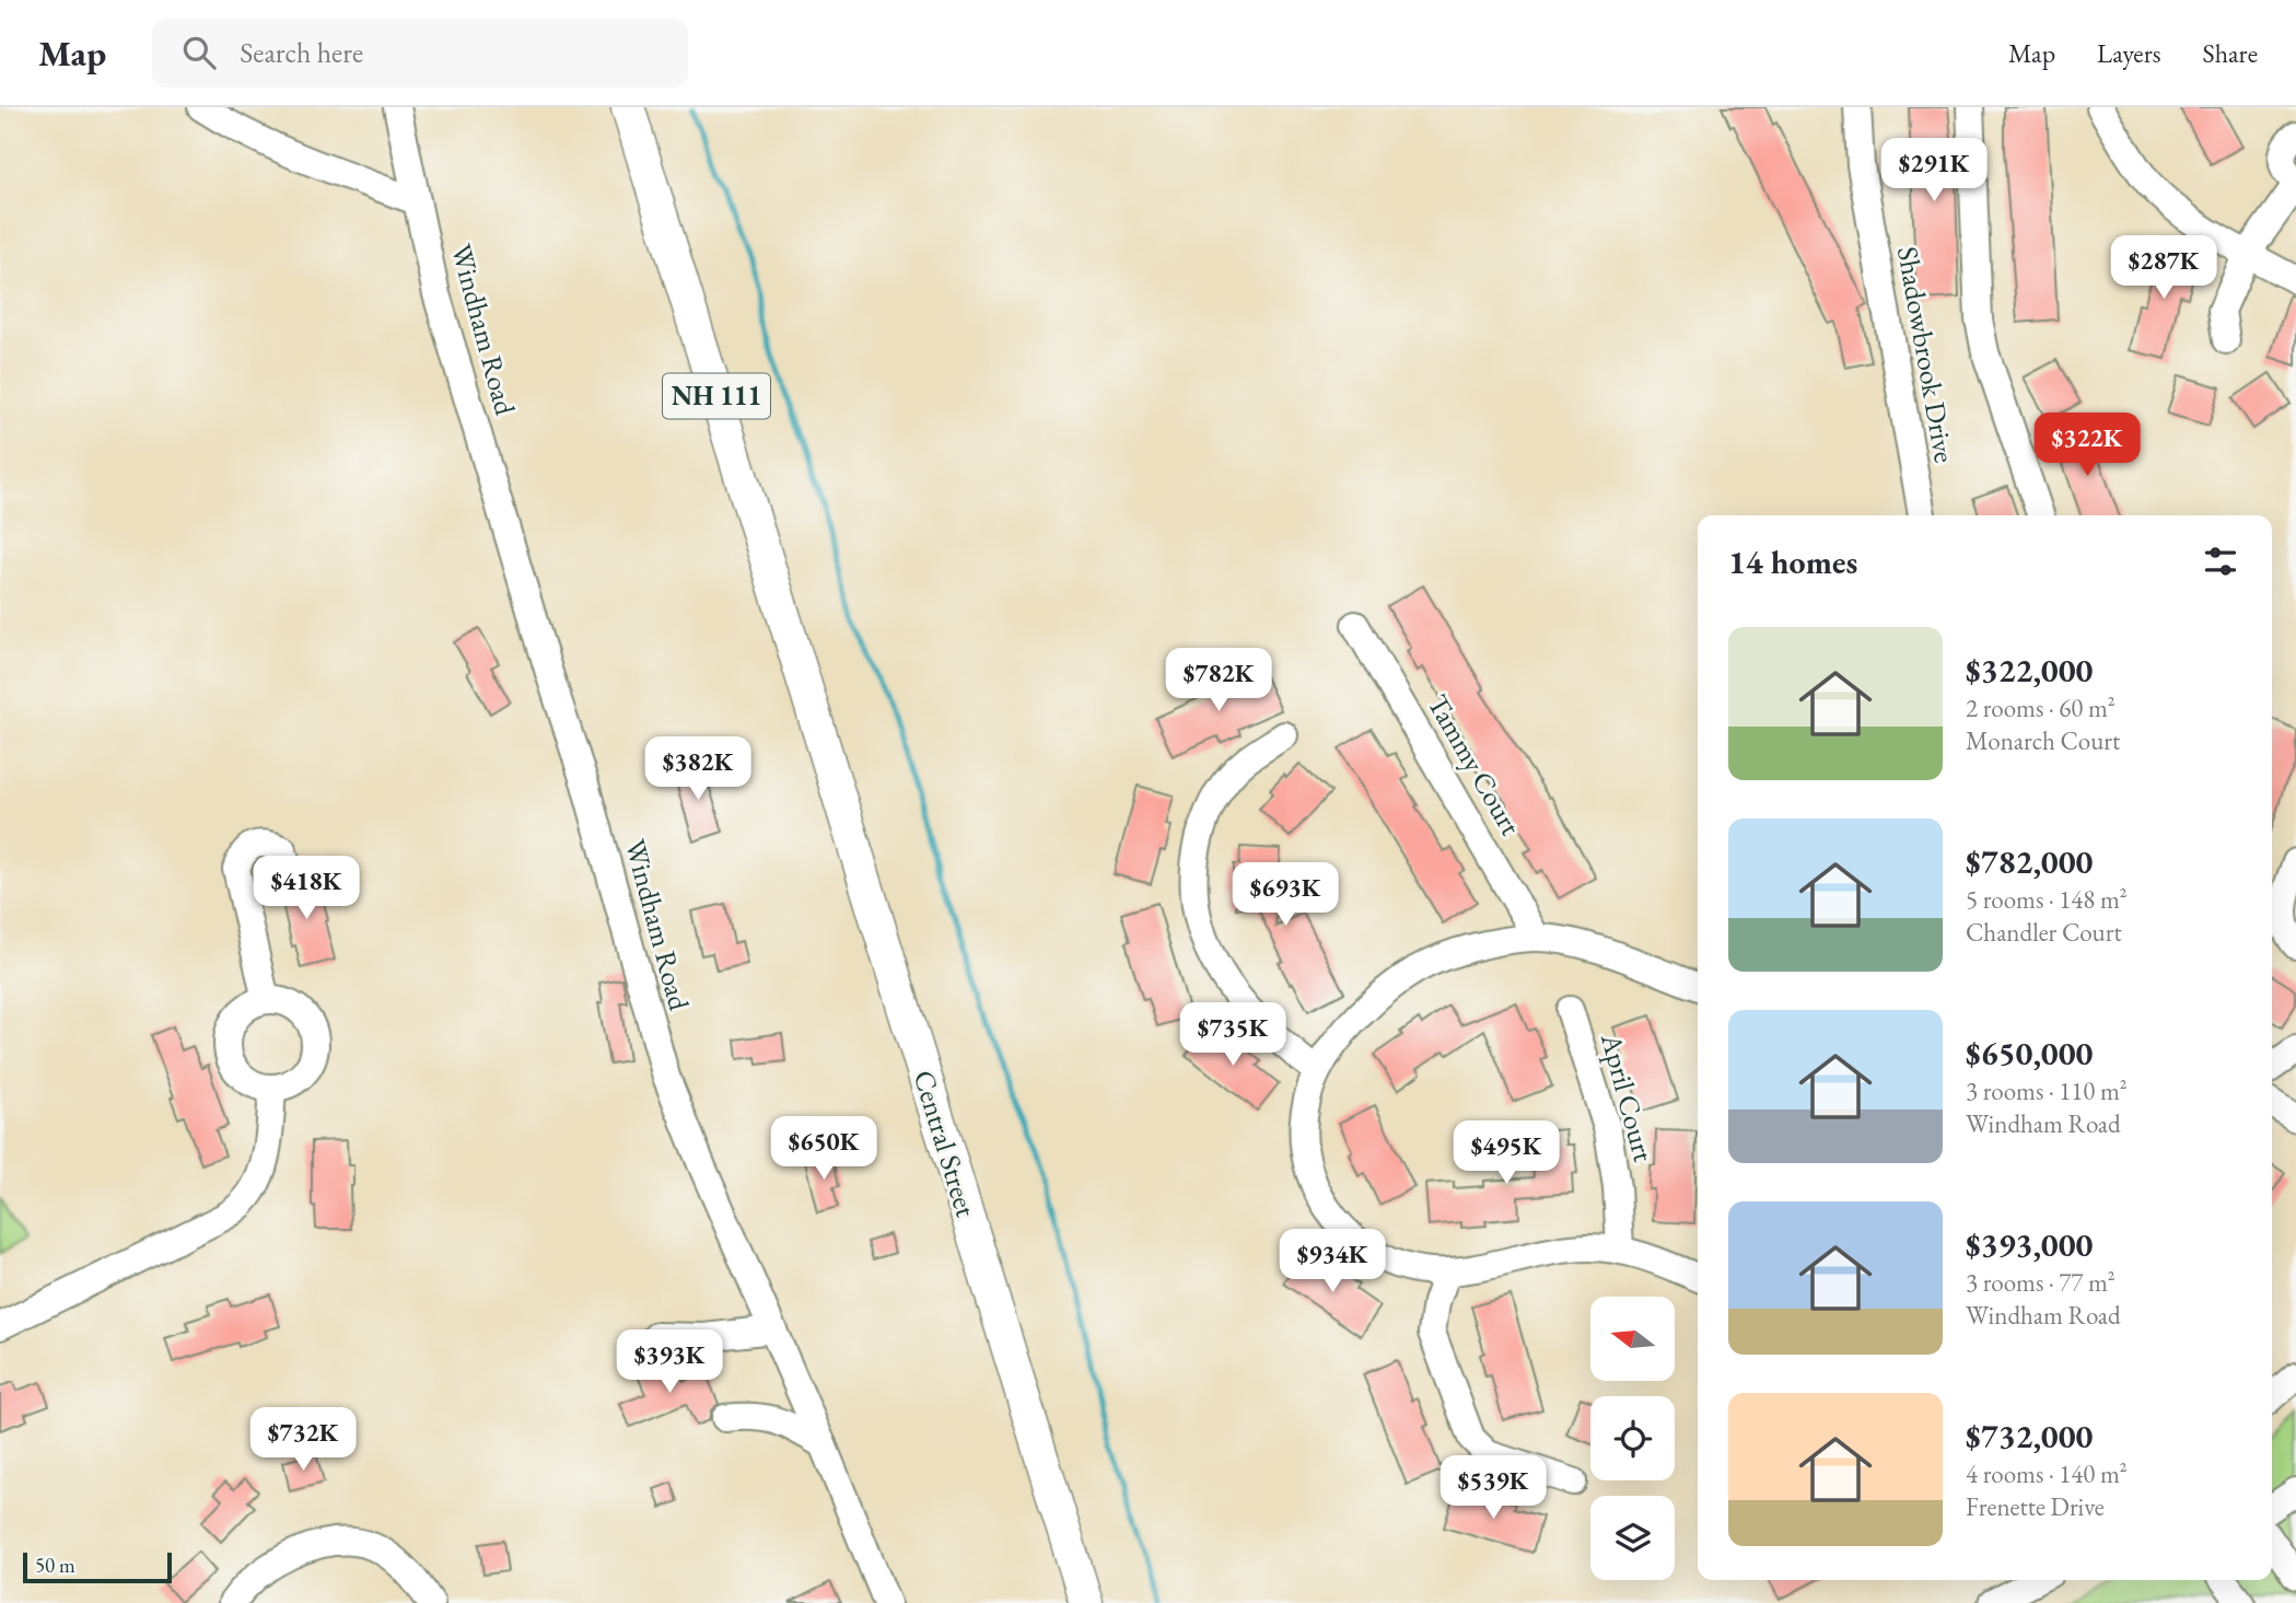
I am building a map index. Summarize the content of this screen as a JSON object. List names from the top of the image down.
{
  "streets": {
    "main road": ["NH 111", "Central Street"],
    "street": [
      "Windham Road",
      "Shadowbrook Drive",
      "Tammy Court",
      "April Court"
    ]
  },
  "scale_bar": "50 m",
  "north": "left",
  "page": {
    "header": "Map",
    "search": "Search here",
    "nav": ["Map", "Layers", "Share"],
    "price": [
      "$291K",
      "$287K",
      "$322K",
      "$782K",
      "$382K",
      "$418K",
      "$693K",
      "$735K",
      "$650K",
      "$495K",
      "$934K",
      "$393K",
      "$732K",
      "$539K"
    ],
    "heading": "14 homes",
    "list": [
      {
        "name": "$322,000",
        "note": "2 rooms · 60 m² · Monarch Court"
      },
      {
        "name": "$782,000",
        "note": "5 rooms · 148 m² · Chandler Court"
      },
      {
        "name": "$650,000",
        "note": "3 rooms · 110 m² · Windham Road"
      },
      {
        "name": "$393,000",
        "note": "3 rooms · 77 m² · Windham Road"
      },
      {
        "name": "$732,000",
        "note": "4 rooms · 140 m² · Frenette Drive"
      }
    ],
    "scale": "50 m"
  }
}
